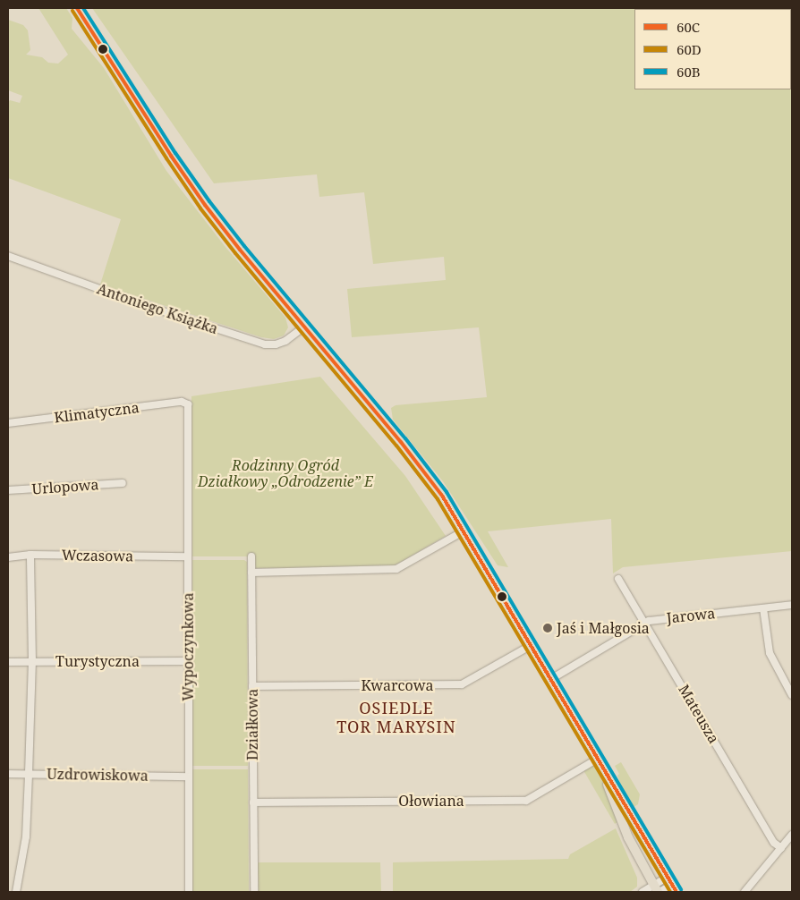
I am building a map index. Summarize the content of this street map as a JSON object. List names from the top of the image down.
{
  "streets": {
    "street": [
      "Antoniego Książka",
      "Klimatyczna",
      "Urlopowa",
      "Wczasowa",
      "Jarowa",
      "Wypoczynkowa",
      "Turystyczna",
      "Kwarcowa",
      "Mateusza",
      "Działkowa",
      "Uzdrowiskowa",
      "Ołowiana"
    ]
  },
  "crossings": [
    ["Klimatyczna", "Wypoczynkowa"],
    ["Wczasowa", "Wypoczynkowa"],
    ["Jarowa", "Mateusza"],
    ["Wypoczynkowa", "Turystyczna"],
    ["Wypoczynkowa", "Uzdrowiskowa"],
    ["Kwarcowa", "Działkowa"],
    ["Działkowa", "Ołowiana"]
  ],
  "districts": ["OSIEDLE TOR MARYSIN"],
  "parks": ["Rodzinny Ogród Działkowy „Odrodzenie” E"],
  "places": ["Jaś i Małgosia"],
  "lines": ["transit line 60C", "transit line 60B", "transit line 60D"],
  "legend": ["60C", "60D", "60B"]
}
